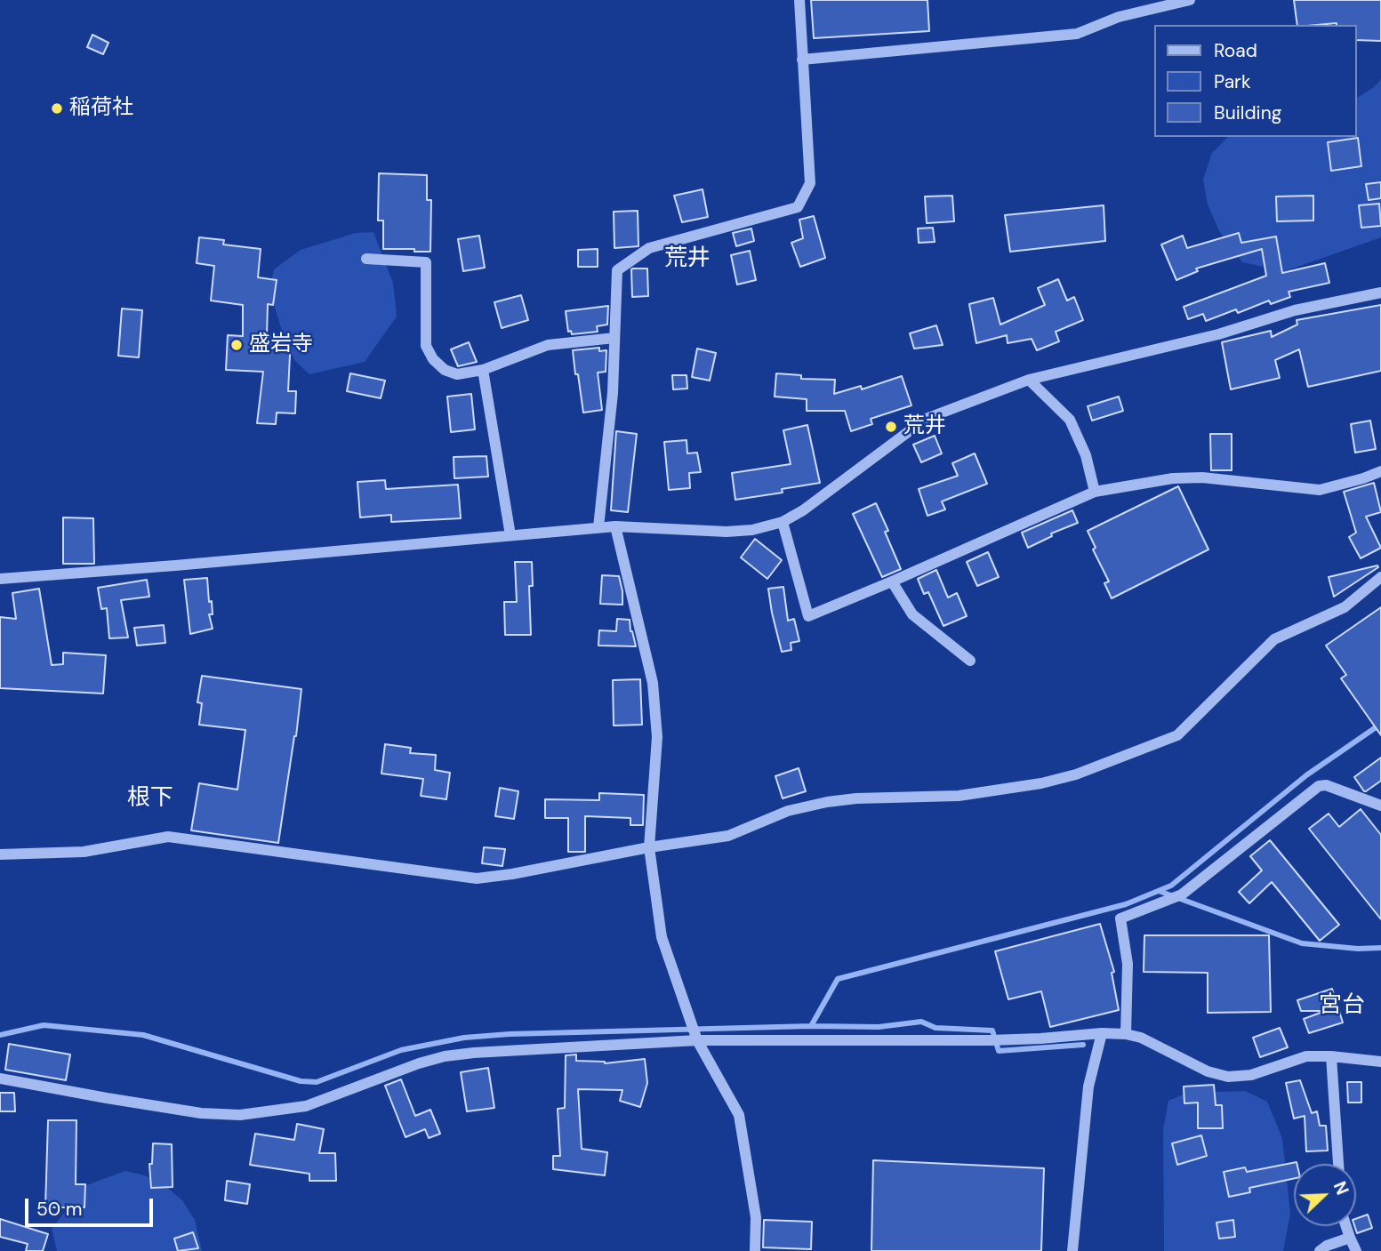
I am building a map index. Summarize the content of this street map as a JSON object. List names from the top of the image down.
{
  "districts": ["荒井", "根下", "宮台"],
  "places": ["稲荷社", "盛岩寺", "荒井"],
  "legend": ["Road", "Park", "Building"],
  "scale_bar": "50 m",
  "north": "top right"
}
